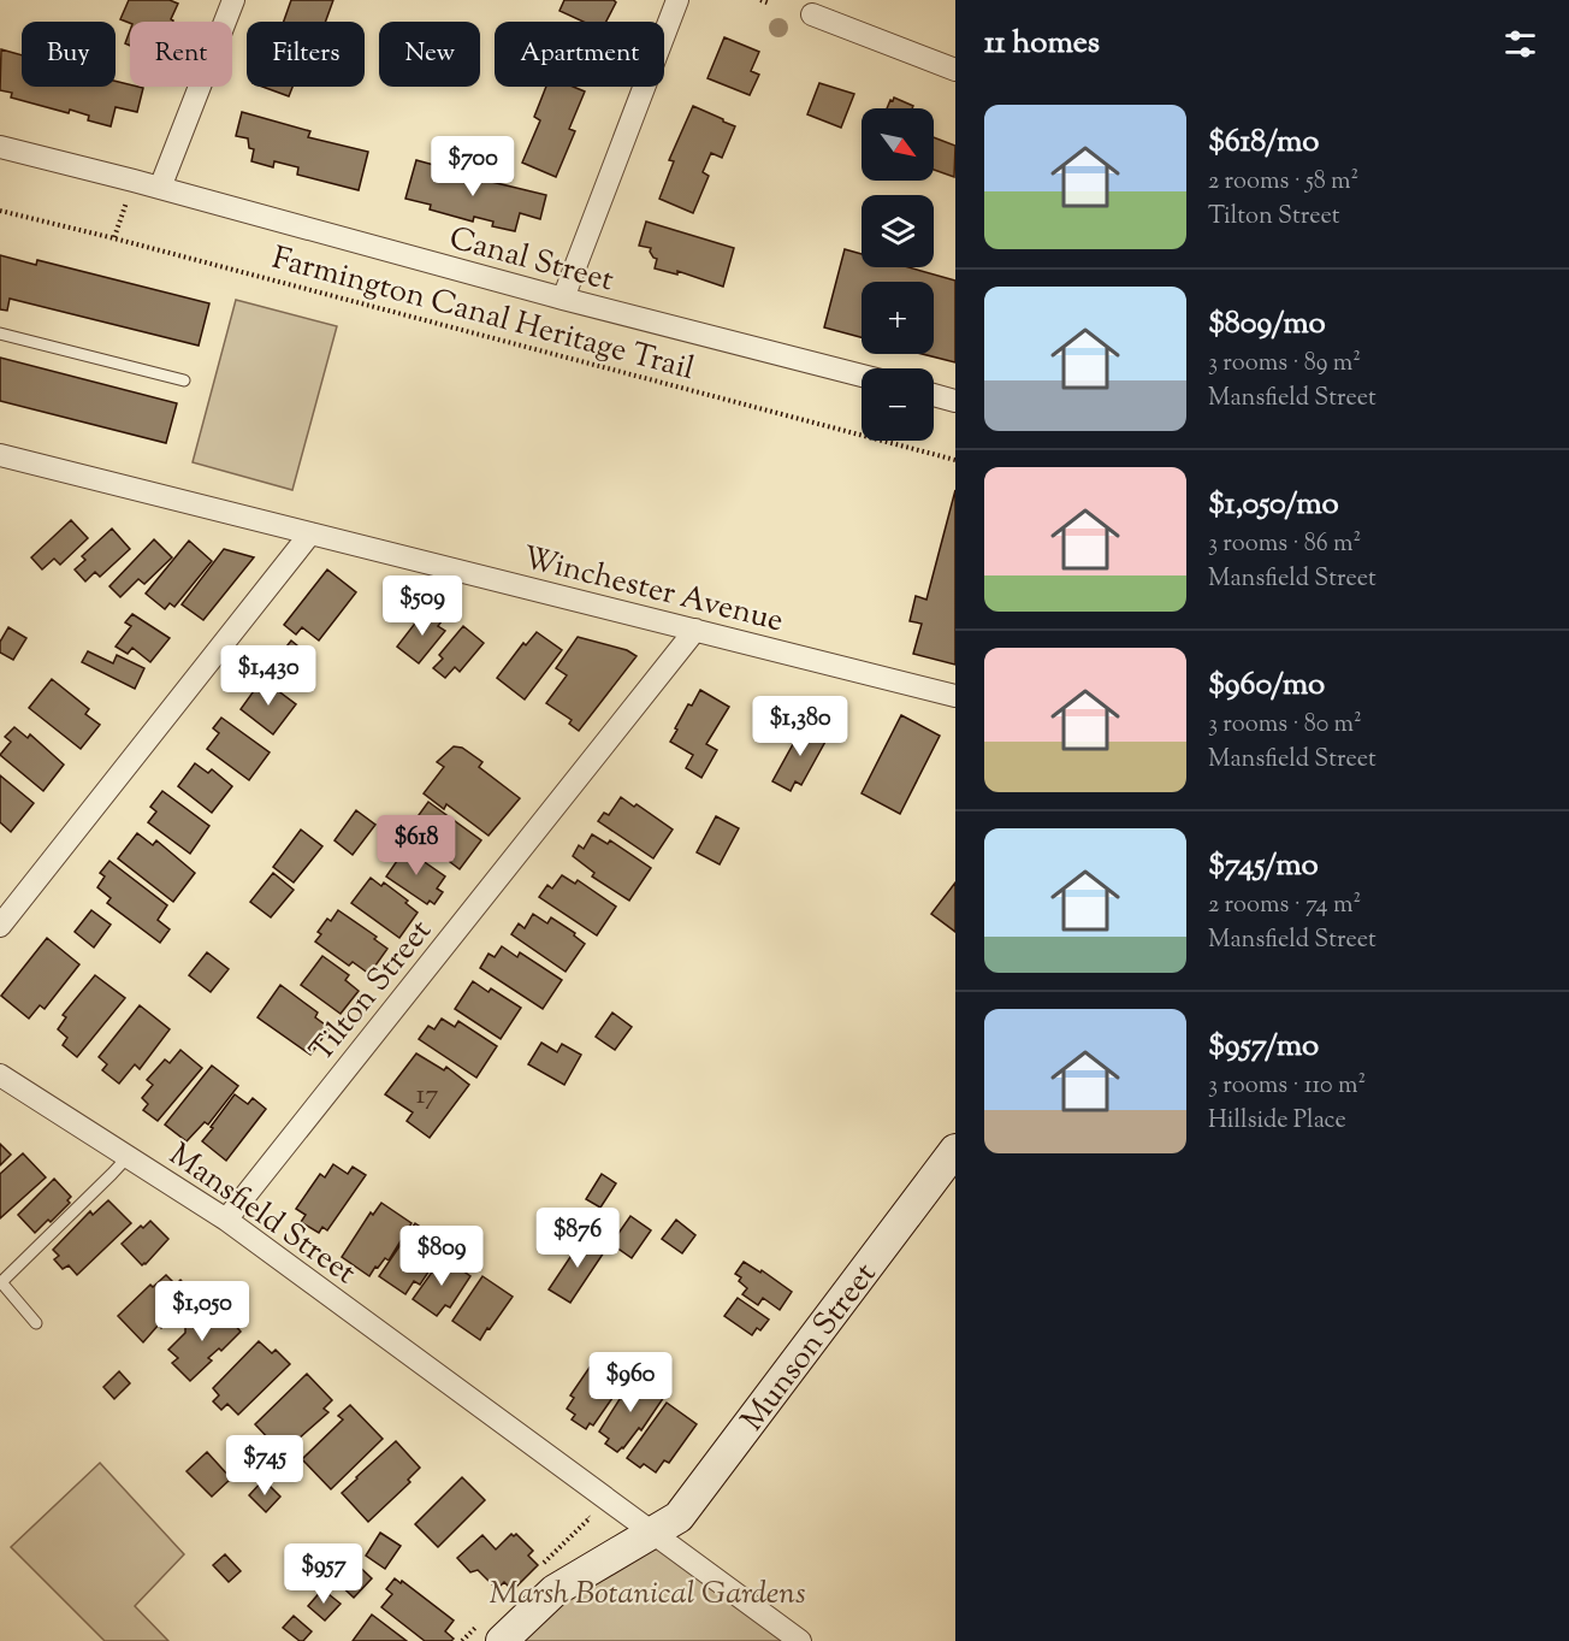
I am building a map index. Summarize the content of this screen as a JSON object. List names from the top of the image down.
{
  "streets": {
    "main road": ["Munson Street"],
    "street": [
      "Canal Street",
      "Winchester Avenue",
      "Tilton Street",
      "Mansfield Street"
    ],
    "path": ["Farmington Canal Heritage Trail"]
  },
  "crossings": [
    ["Winchester Avenue", "Tilton Street"],
    ["Tilton Street", "Mansfield Street"],
    ["Mansfield Street", "Munson Street"]
  ],
  "parks": ["Marsh Botanical Gardens"],
  "house_numbers": ["17"],
  "north": "bottom right",
  "page": {
    "heading": "11 homes",
    "chip": [
      "Buy",
      "Rent",
      "Filters",
      "New",
      "Apartment"
    ],
    "list": [
      {
        "name": "$618/mo",
        "note": "2 rooms · 58 m² · Tilton Street"
      },
      {
        "name": "$809/mo",
        "note": "3 rooms · 89 m² · Mansfield Street"
      },
      {
        "name": "$1,050/mo",
        "note": "3 rooms · 86 m² · Mansfield Street"
      },
      {
        "name": "$960/mo",
        "note": "3 rooms · 80 m² · Mansfield Street"
      },
      {
        "name": "$745/mo",
        "note": "2 rooms · 74 m² · Mansfield Street"
      },
      {
        "name": "$957/mo",
        "note": "3 rooms · 110 m² · Hillside Place"
      }
    ],
    "map_buttons": ["+", "−"],
    "price": [
      "$700",
      "$509",
      "$1,430",
      "$1,380",
      "$618",
      "$876",
      "$809",
      "$1,050",
      "$960",
      "$745",
      "$957"
    ]
  }
}
